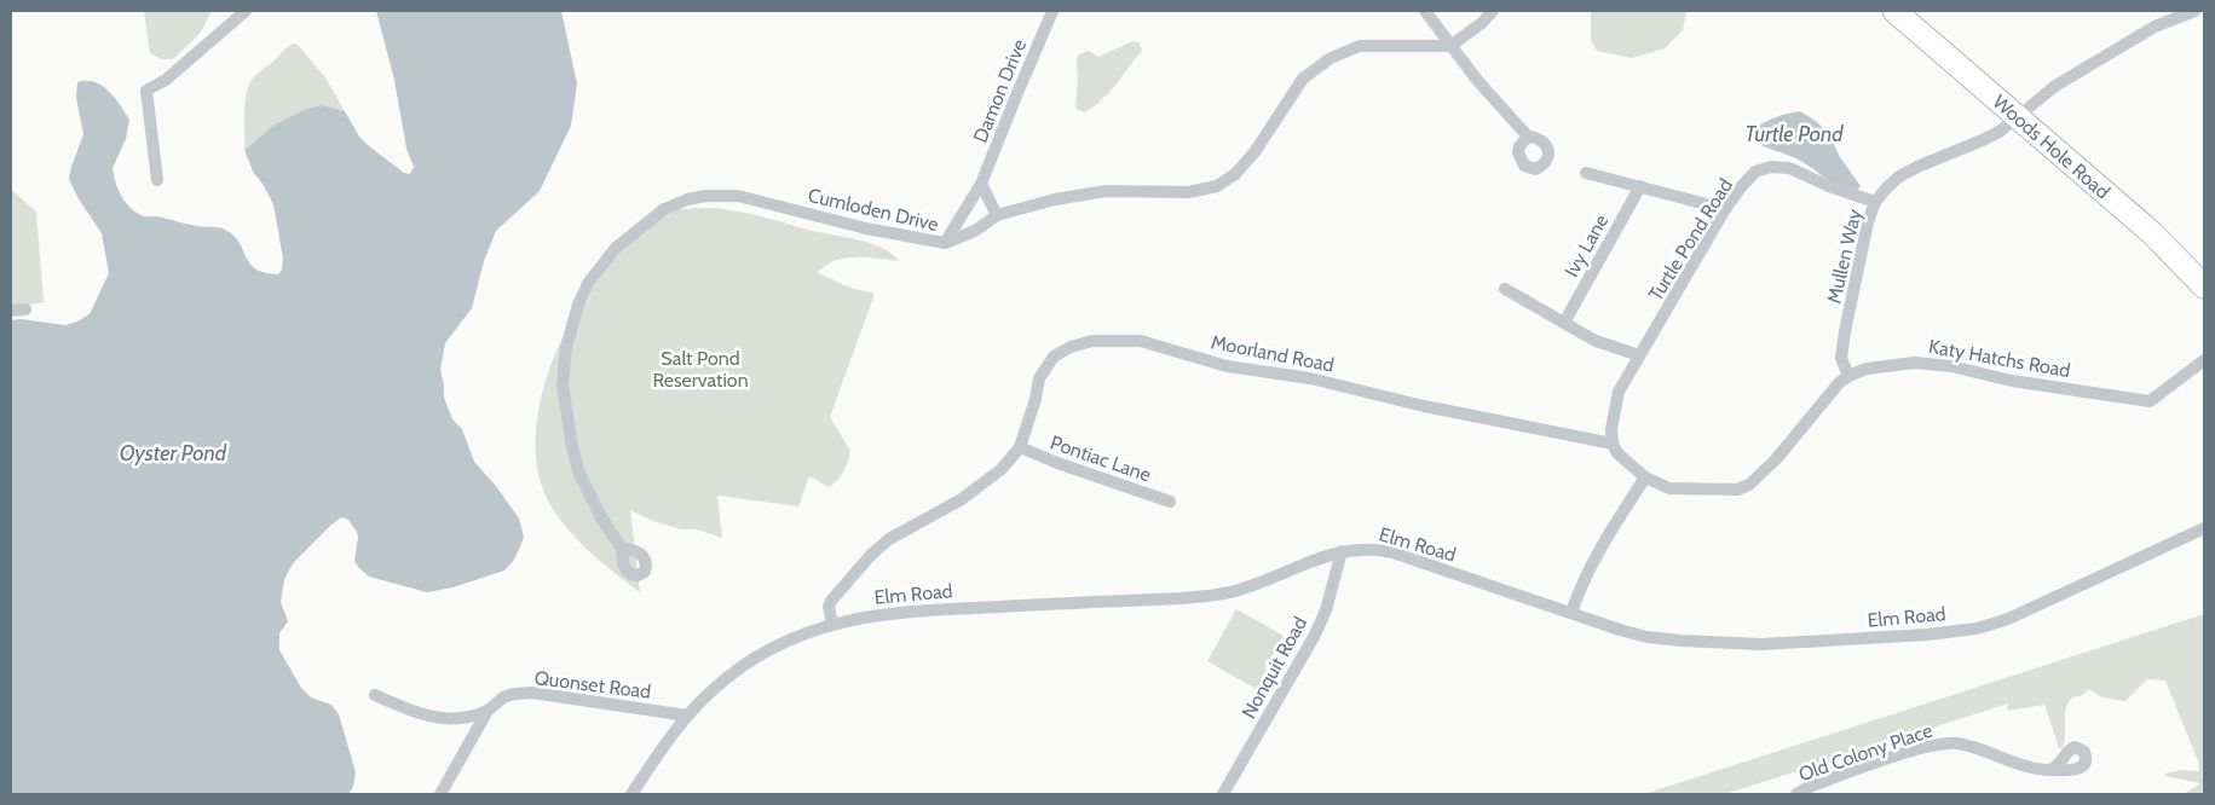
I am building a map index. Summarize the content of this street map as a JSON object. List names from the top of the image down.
{
  "streets": {
    "highway": ["Woods Hole Road"],
    "street": [
      "Damon Drive",
      "Cumloden Drive",
      "Turtle Pond Road",
      "Ivy Lane",
      "Mullen Way",
      "Moorland Road",
      "Katy Hatchs Road",
      "Pontiac Lane",
      "Elm Road",
      "Nonquit Road",
      "Quonset Road",
      "Old Colony Place"
    ]
  },
  "crossings": [
    ["Damon Drive", "Cumloden Drive"],
    ["Woods Hole Road", "Mullen Way"],
    ["Turtle Pond Road", "Mullen Way"],
    ["Turtle Pond Road", "Moorland Road"],
    ["Mullen Way", "Katy Hatchs Road"],
    ["Moorland Road", "Pontiac Lane"],
    ["Moorland Road", "Elm Road"],
    ["Elm Road", "Nonquit Road"],
    ["Elm Road", "Quonset Road"]
  ],
  "water": ["Turtle Pond", "Oyster Pond"],
  "parks": ["Salt Pond Reservation"]
}
